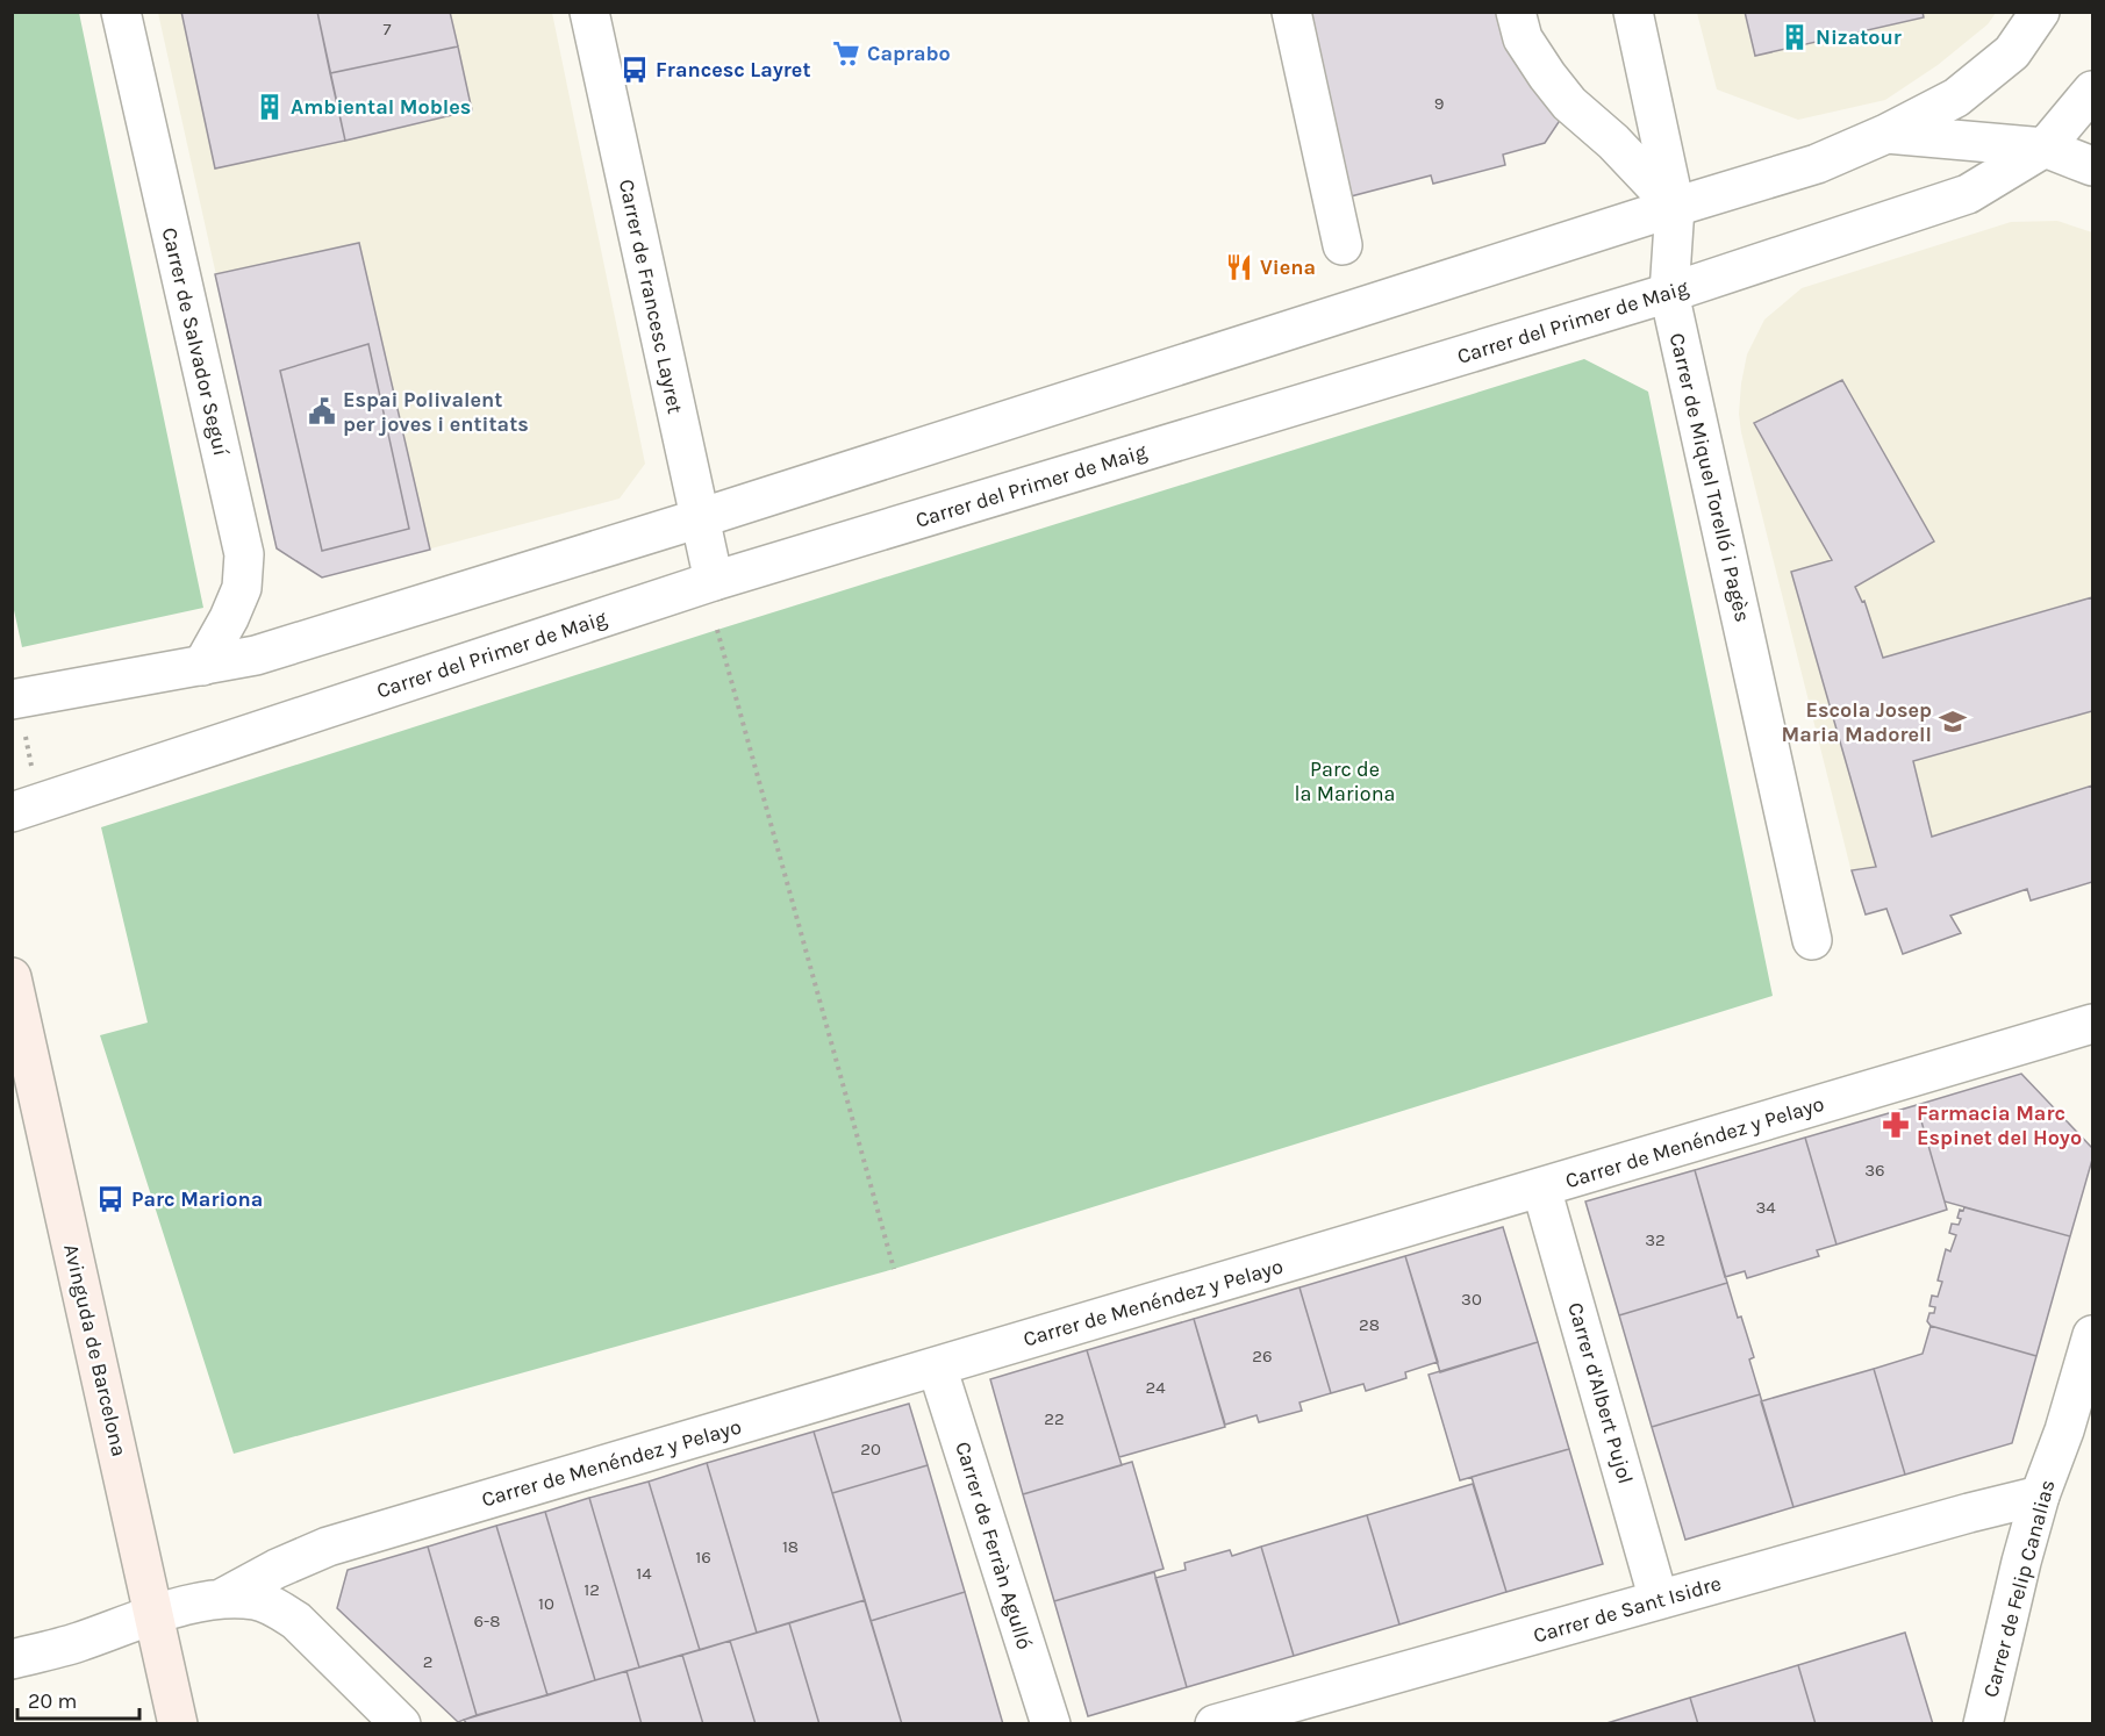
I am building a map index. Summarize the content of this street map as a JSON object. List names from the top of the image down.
{
  "streets": {
    "main road": ["Avinguda de Barcelona"],
    "street": [
      "Carrer de Francesc Layret",
      "Carrer del Primer de Maig",
      "Carrer de Salvador Seguí",
      "Carrer de Miquel Torelló i Pagès",
      "Carrer de Menéndez y Pelayo",
      "Carrer d'Albert Pujol",
      "Carrer de Ferràn Agulló",
      "Carrer de Felip Canalias",
      "Carrer de Sant Isidre"
    ]
  },
  "crossings": [
    ["Carrer de Francesc Layret", "Carrer del Primer de Maig"],
    ["Carrer del Primer de Maig", "Carrer de Miquel Torelló i Pagès"],
    ["Carrer de Menéndez y Pelayo", "Carrer d'Albert Pujol"],
    ["Carrer de Menéndez y Pelayo", "Carrer de Ferràn Agulló"],
    ["Carrer d'Albert Pujol", "Carrer de Sant Isidre"],
    ["Carrer de Felip Canalias", "Carrer de Sant Isidre"]
  ],
  "parks": ["Parc de la Mariona"],
  "places": {
    "building": ["Nizatour", "Ambiental Mobles"],
    "supermarket": ["Caprabo"],
    "bus stop": ["Francesc Layret", "Parc Mariona"],
    "restaurant": ["Viena"],
    "public building": ["Espai Polivalent per joves i entitats"],
    "school or university": ["Escola Josep Maria Madorell"],
    "pharmacy": ["Farmacia Marc Espinet del Hoyo"]
  },
  "house_numbers": [
    "7",
    "9",
    "36",
    "34",
    "32",
    "30",
    "28",
    "26",
    "24",
    "22",
    "20",
    "18",
    "16",
    "14",
    "12",
    "10",
    "6-8",
    "2"
  ],
  "scale_bar": "20 m"
}
